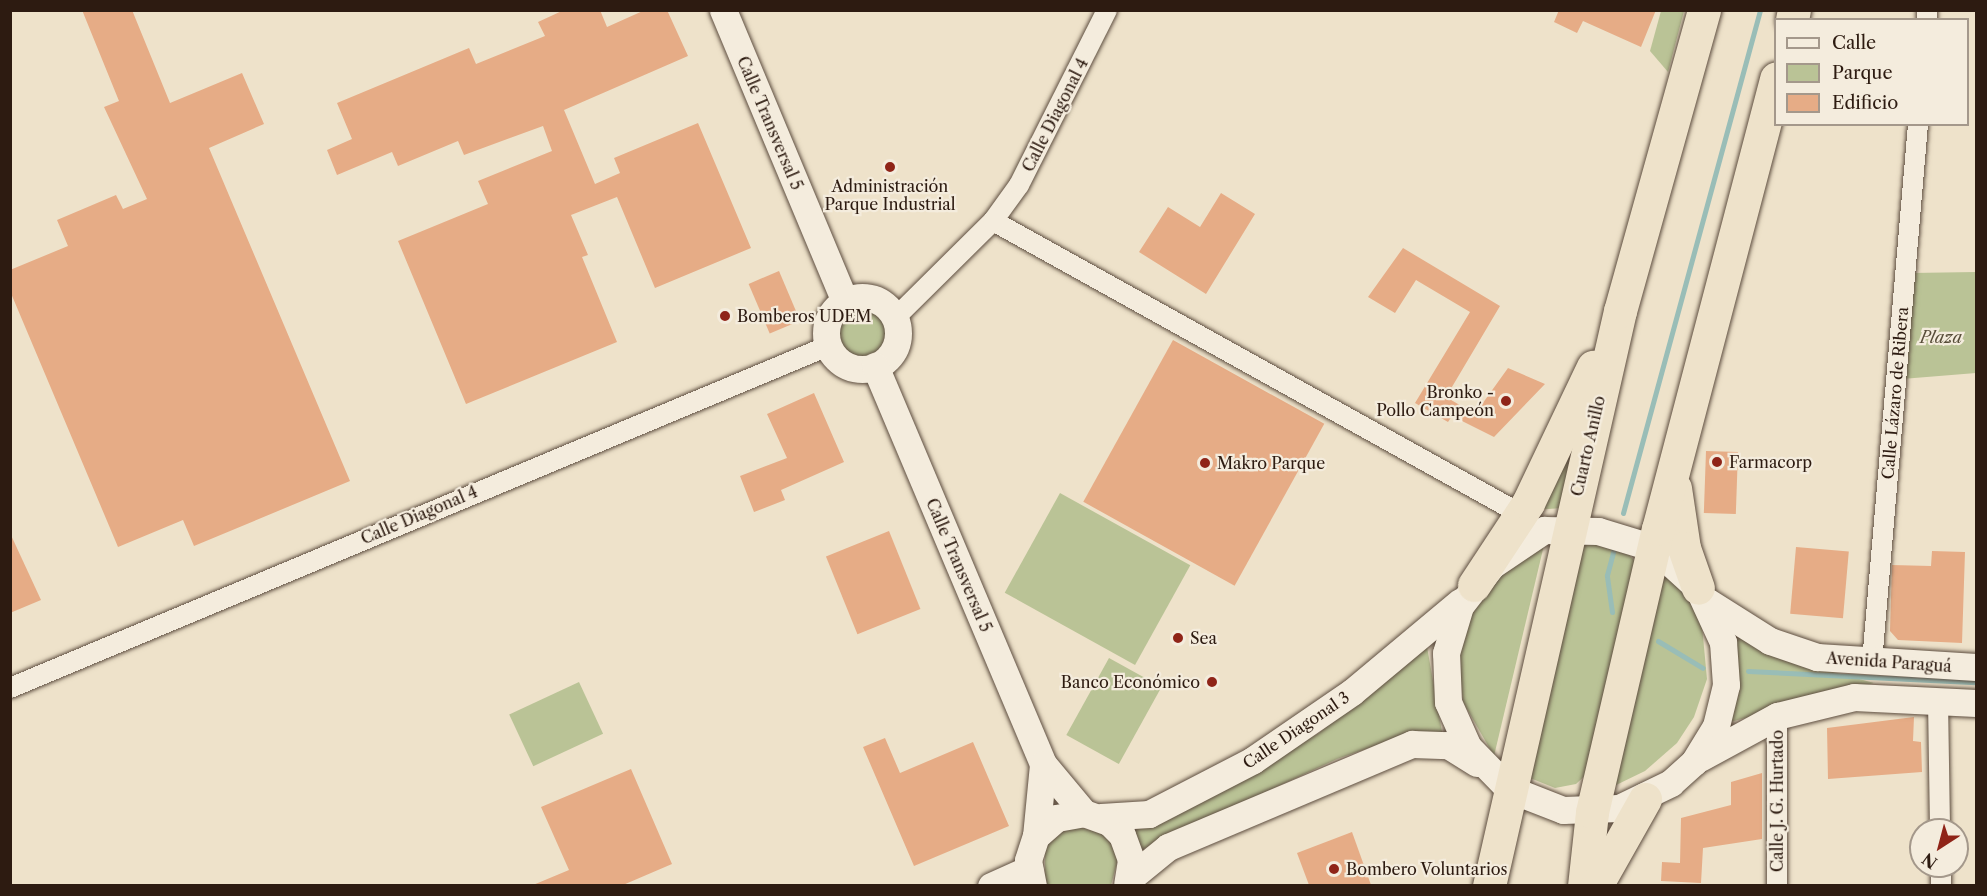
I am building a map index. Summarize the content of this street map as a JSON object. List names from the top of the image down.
{
  "streets": {
    "highway": ["Cuarto Anillo"],
    "main road": ["Calle Transversal 5", "Avenida Paraguá", "Calle Diagonal 3"],
    "street": ["Calle Diagonal 4", "Calle Lázaro de Ribera", "Calle J. G. Hurtado"]
  },
  "crossings": [
    ["Calle Diagonal 4", "Calle Transversal 5"],
    ["Calle Transversal 5", "Calle Diagonal 3"],
    ["Calle Lázaro de Ribera", "Avenida Paraguá"]
  ],
  "parks": ["Plaza"],
  "places": [
    "Administración Parque Industrial",
    "Bomberos UDEM",
    "Bronko - Pollo Campeón",
    "Farmacorp",
    "Makro Parque",
    "Sea",
    "Banco Económico",
    "Bombero Voluntarios"
  ],
  "legend": ["Calle", "Parque", "Edificio"],
  "north": "bottom left"
}
